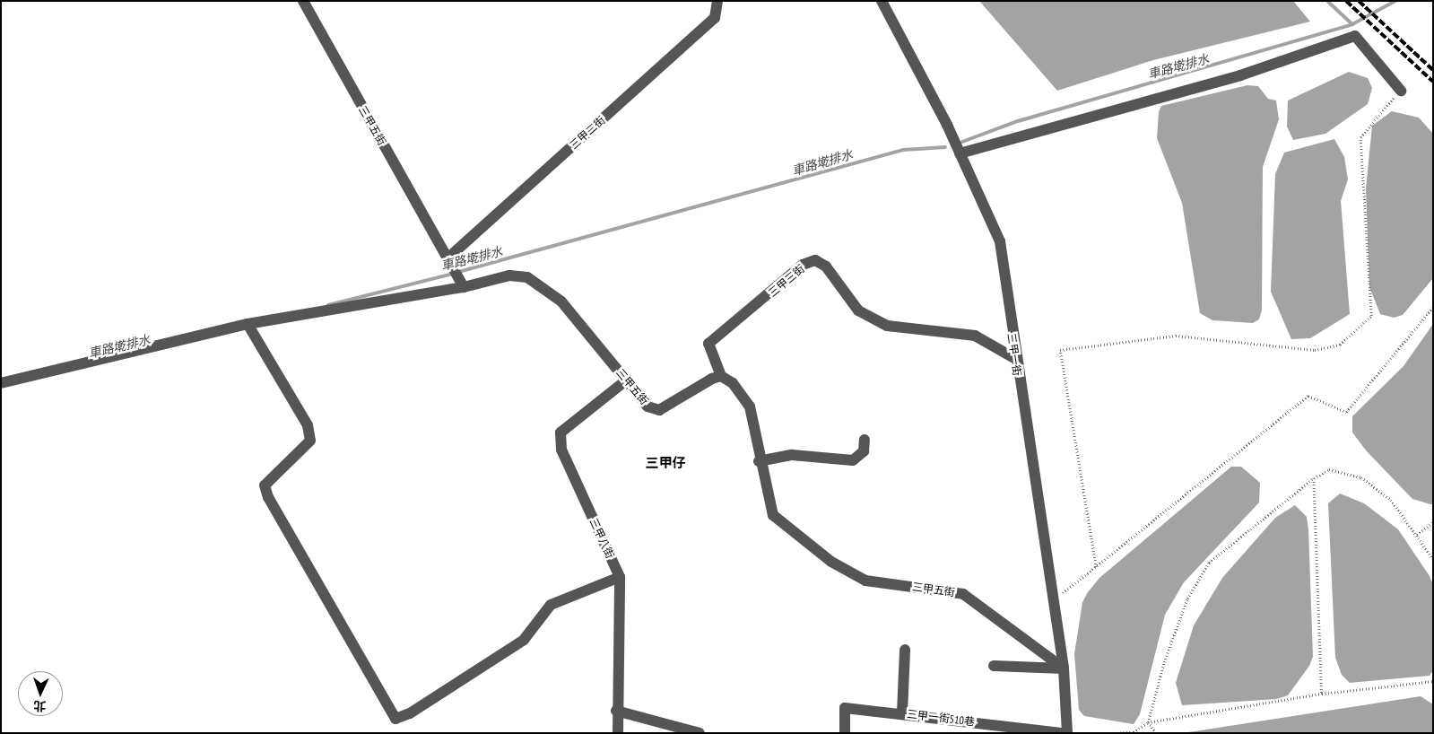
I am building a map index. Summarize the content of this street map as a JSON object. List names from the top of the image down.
{
  "streets": {
    "street": [
      "三甲五街",
      "三甲二街",
      "三甲三街",
      "三甲一街",
      "三甲八街",
      "三甲一街510巷"
    ]
  },
  "crossings": [
    ["三甲五街", "三甲二街"],
    ["三甲五街", "三甲三街"],
    ["三甲五街", "三甲一街"],
    ["三甲五街", "三甲八街"],
    ["三甲三街", "三甲一街"]
  ],
  "districts": ["三甲仔"],
  "water": ["車路墘排水"],
  "north": "bottom"
}
